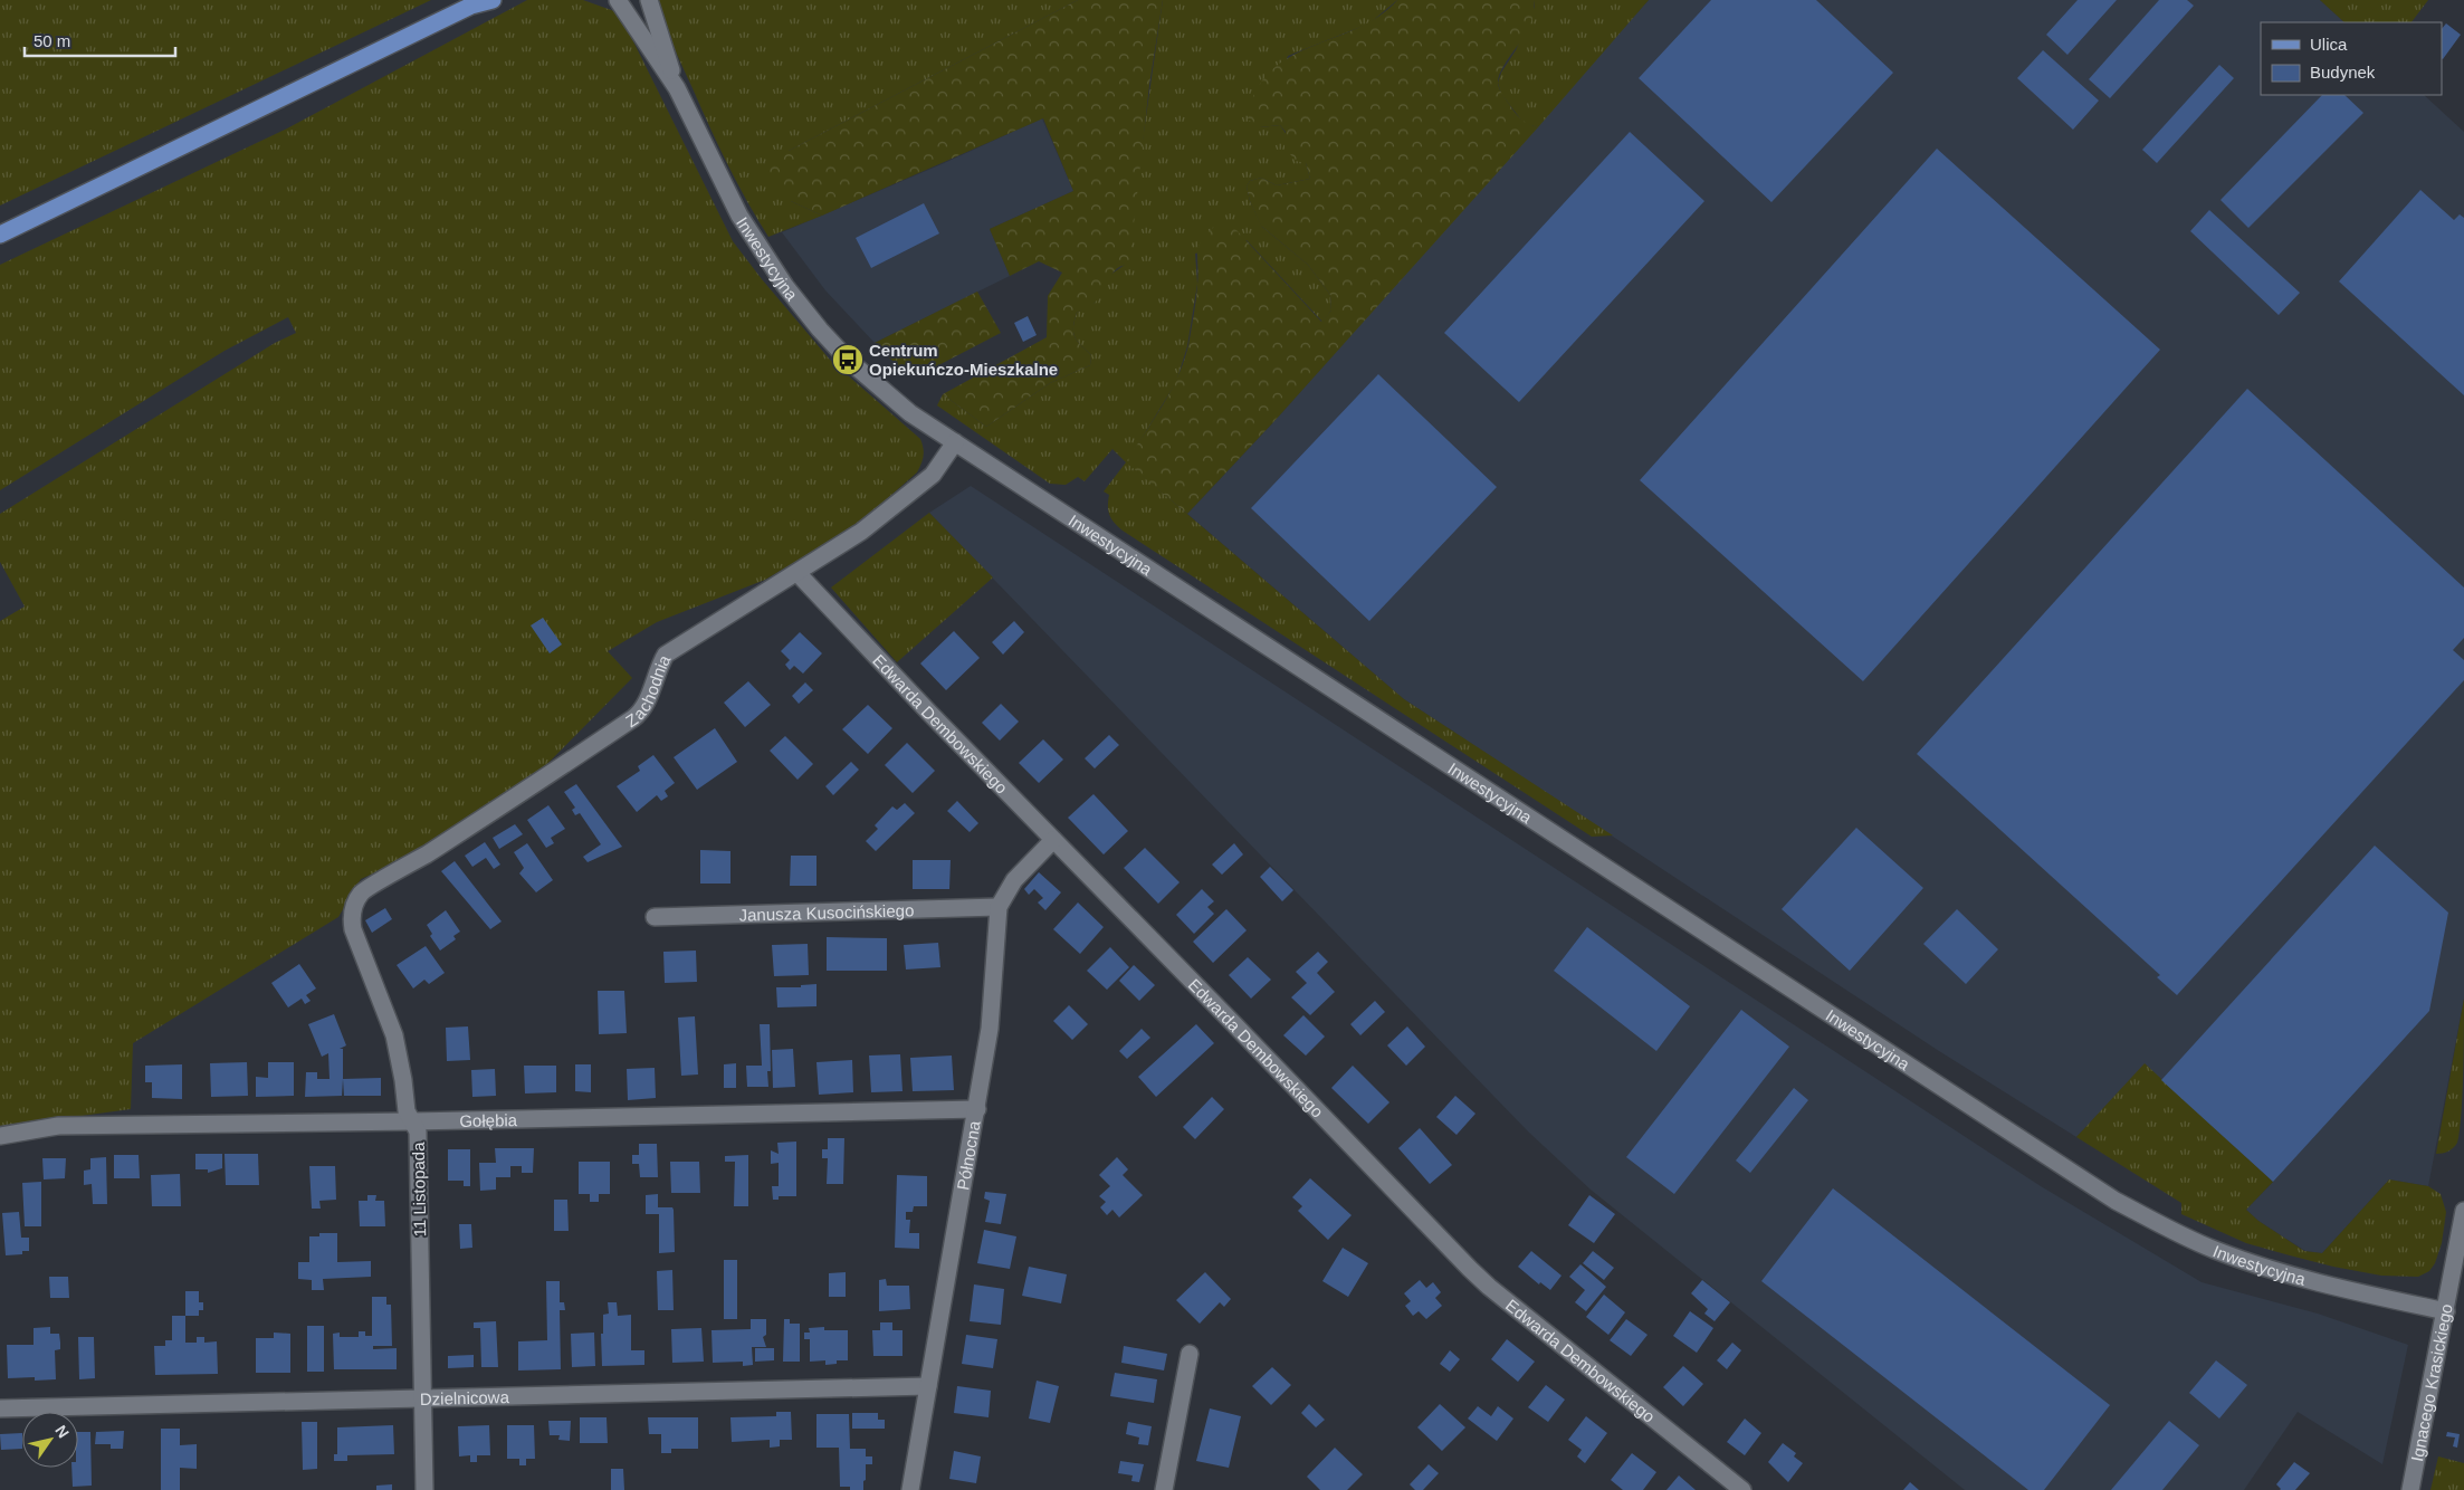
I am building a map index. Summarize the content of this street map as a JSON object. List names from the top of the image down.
{
  "streets": {
    "street": [
      "Inwestycyjna",
      "Zachodnia",
      "Edwarda Dembowskiego",
      "Janusza Kusocińskiego",
      "Gołębia",
      "Północna",
      "11 Listopada",
      "Ignacego Krasickiego",
      "Dzielnicowa"
    ]
  },
  "crossings": [
    ["Inwestycyjna", "Zachodnia"],
    ["Inwestycyjna", "Ignacego Krasickiego"],
    ["Zachodnia", "Edwarda Dembowskiego"],
    ["Zachodnia", "11 Listopada"],
    ["Edwarda Dembowskiego", "Północna"],
    ["Janusza Kusocińskiego", "Północna"],
    ["Gołębia", "Północna"],
    ["Gołębia", "11 Listopada"],
    ["Północna", "Dzielnicowa"],
    ["11 Listopada", "Dzielnicowa"]
  ],
  "places": {
    "bus stop": ["Centrum Opiekuńczo-Mieszkalne"]
  },
  "legend": ["Ulica", "Budynek"],
  "scale_bar": "50 m",
  "north": "top right"
}
